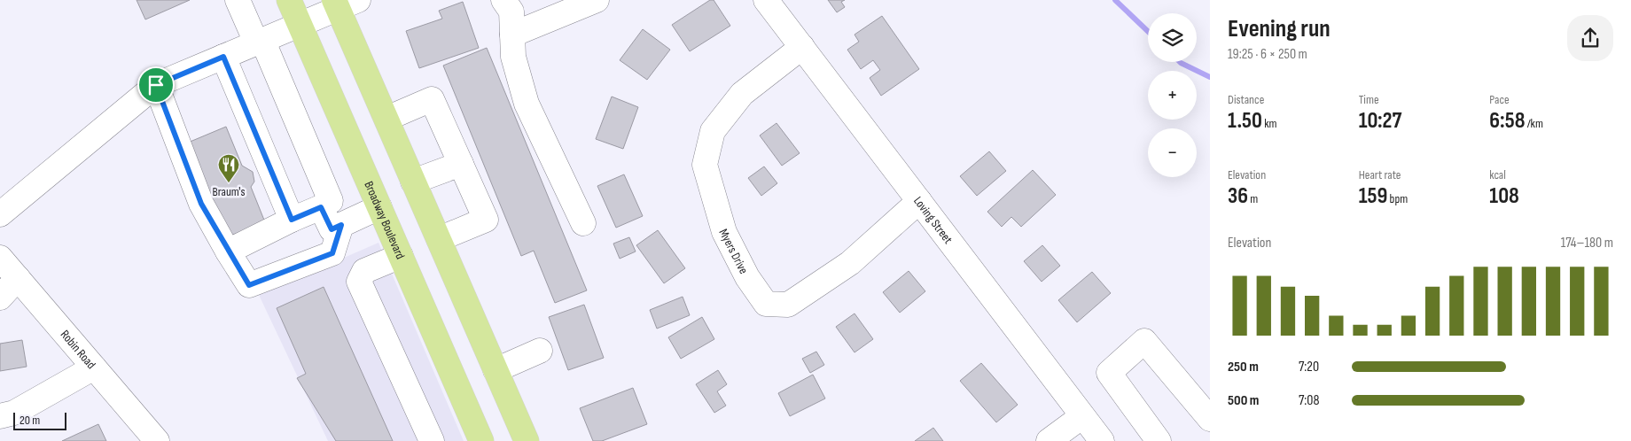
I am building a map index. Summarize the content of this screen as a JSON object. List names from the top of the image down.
{
  "streets": {
    "main road": ["Broadway Boulevard"],
    "street": ["Loving Street", "Myers Drive", "Robin Road"]
  },
  "crossings": [
    ["Loving Street", "Myers Drive"]
  ],
  "places": {
    "restaurant": ["Braum's"]
  },
  "scale_bar": "20 m",
  "page": {
    "heading": ["Evening run", "19:25 · 6 × 250 m"],
    "map_buttons": ["+", "−"],
    "stats": [
      ["Distance", "1.50 km"],
      ["Time", "10:27"],
      ["Pace", "6:58 /km"],
      ["Elevation", "36 m"],
      ["Heart rate", "159 bpm"],
      ["kcal", "108"]
    ],
    "chart": ["Elevation", "174–180 m"],
    "list": [
      {
        "name": "250 m",
        "note": "7:20"
      },
      {
        "name": "500 m",
        "note": "7:08"
      }
    ],
    "scale": "20 m"
  }
}
